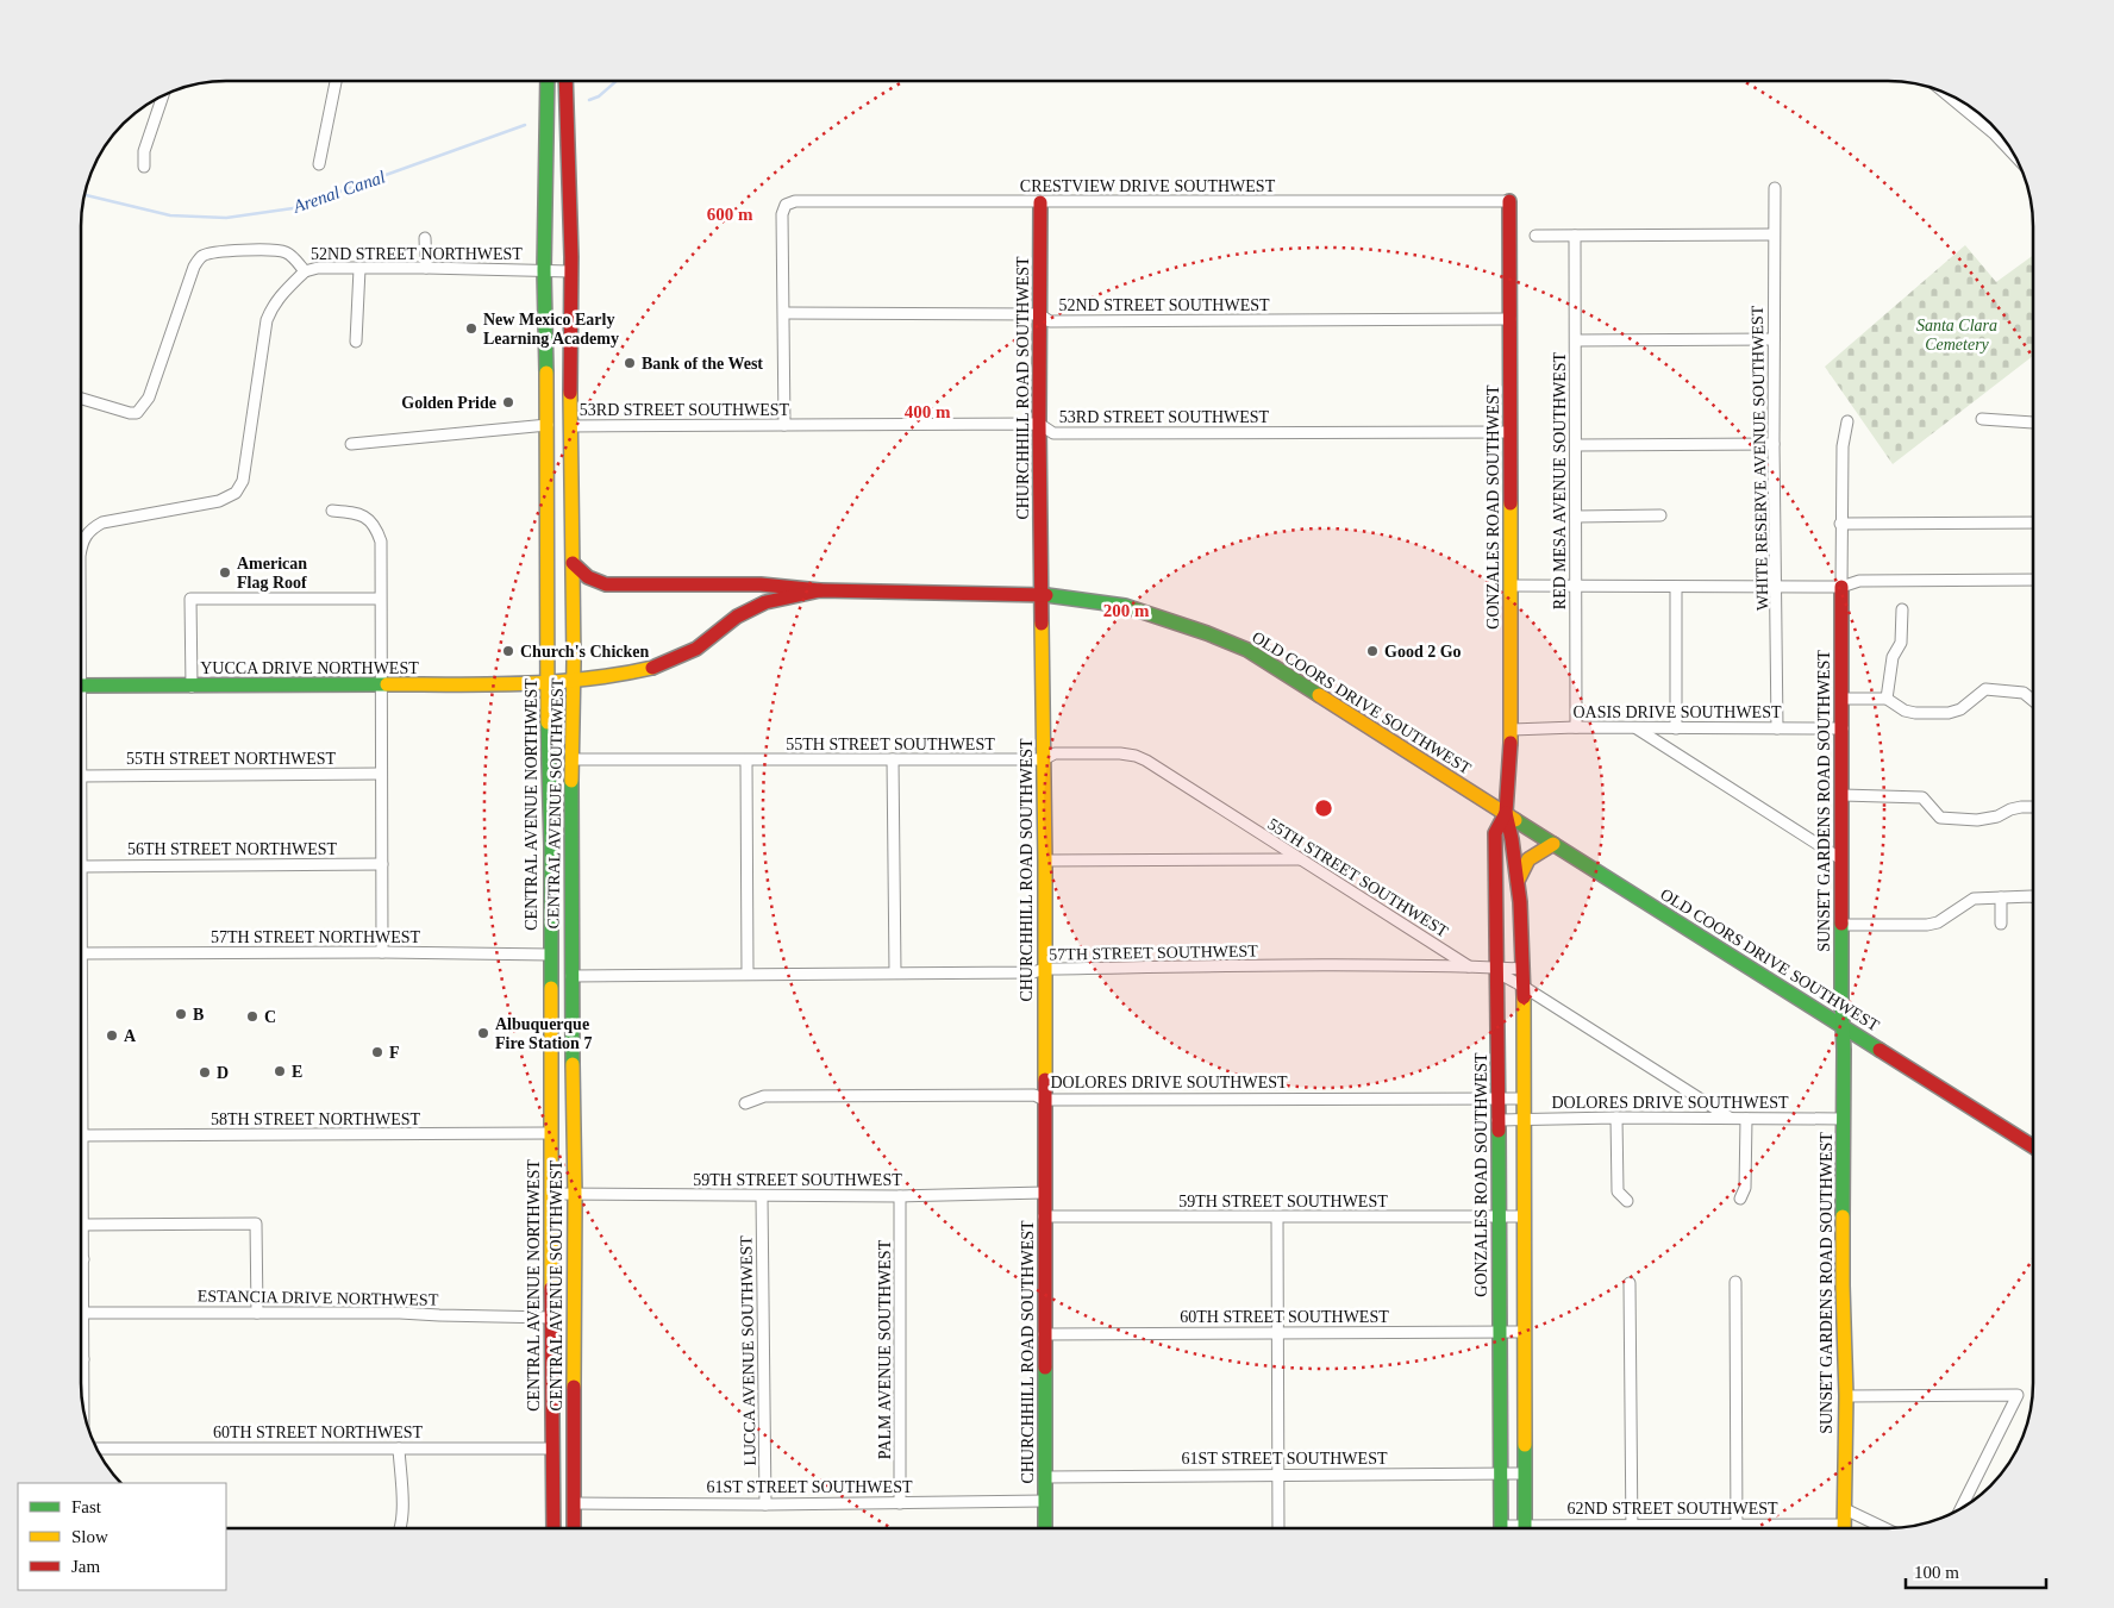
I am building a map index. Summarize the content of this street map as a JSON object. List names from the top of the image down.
{
  "streets": {
    "main road": [
      "CHURCHHILL ROAD SOUTHWEST",
      "GONZALES ROAD SOUTHWEST",
      "YUCCA DRIVE NORTHWEST",
      "OLD COORS DRIVE SOUTHWEST",
      "SUNSET GARDENS ROAD SOUTHWEST",
      "CENTRAL AVENUE SOUTHWEST",
      "CENTRAL AVENUE NORTHWEST"
    ],
    "street": [
      "CRESTVIEW DRIVE SOUTHWEST",
      "52ND STREET NORTHWEST",
      "52ND STREET SOUTHWEST",
      "53RD STREET SOUTHWEST",
      "WHITE RESERVE AVENUE SOUTHWEST",
      "RED MESA AVENUE SOUTHWEST",
      "OASIS DRIVE SOUTHWEST",
      "55TH STREET SOUTHWEST",
      "55TH STREET NORTHWEST",
      "56TH STREET NORTHWEST",
      "57TH STREET NORTHWEST",
      "57TH STREET SOUTHWEST",
      "DOLORES DRIVE SOUTHWEST",
      "58TH STREET NORTHWEST",
      "59TH STREET SOUTHWEST",
      "ESTANCIA DRIVE NORTHWEST",
      "60TH STREET SOUTHWEST",
      "PALM AVENUE SOUTHWEST",
      "LUCCA AVENUE SOUTHWEST",
      "60TH STREET NORTHWEST",
      "61ST STREET SOUTHWEST",
      "62ND STREET SOUTHWEST"
    ]
  },
  "crossings": [
    ["CRESTVIEW DRIVE SOUTHWEST", "52ND STREET SOUTHWEST"],
    ["CRESTVIEW DRIVE SOUTHWEST", "CHURCHHILL ROAD SOUTHWEST"],
    ["CRESTVIEW DRIVE SOUTHWEST", "GONZALES ROAD SOUTHWEST"],
    ["52ND STREET NORTHWEST", "CENTRAL AVENUE SOUTHWEST"],
    ["52ND STREET NORTHWEST", "CENTRAL AVENUE NORTHWEST"],
    ["52ND STREET SOUTHWEST", "CHURCHHILL ROAD SOUTHWEST"],
    ["52ND STREET SOUTHWEST", "GONZALES ROAD SOUTHWEST"],
    ["CHURCHHILL ROAD SOUTHWEST", "53RD STREET SOUTHWEST"],
    ["CHURCHHILL ROAD SOUTHWEST", "OLD COORS DRIVE SOUTHWEST"],
    ["CHURCHHILL ROAD SOUTHWEST", "55TH STREET SOUTHWEST"],
    ["CHURCHHILL ROAD SOUTHWEST", "57TH STREET SOUTHWEST"],
    ["CHURCHHILL ROAD SOUTHWEST", "DOLORES DRIVE SOUTHWEST"],
    ["CHURCHHILL ROAD SOUTHWEST", "59TH STREET SOUTHWEST"],
    ["CHURCHHILL ROAD SOUTHWEST", "60TH STREET SOUTHWEST"],
    ["CHURCHHILL ROAD SOUTHWEST", "61ST STREET SOUTHWEST"],
    ["53RD STREET SOUTHWEST", "GONZALES ROAD SOUTHWEST"],
    ["53RD STREET SOUTHWEST", "CENTRAL AVENUE SOUTHWEST"],
    ["WHITE RESERVE AVENUE SOUTHWEST", "OASIS DRIVE SOUTHWEST"],
    ["RED MESA AVENUE SOUTHWEST", "OASIS DRIVE SOUTHWEST"],
    ["GONZALES ROAD SOUTHWEST", "OLD COORS DRIVE SOUTHWEST"],
    ["GONZALES ROAD SOUTHWEST", "OASIS DRIVE SOUTHWEST"],
    ["GONZALES ROAD SOUTHWEST", "57TH STREET SOUTHWEST"],
    ["GONZALES ROAD SOUTHWEST", "DOLORES DRIVE SOUTHWEST"],
    ["GONZALES ROAD SOUTHWEST", "59TH STREET SOUTHWEST"],
    ["GONZALES ROAD SOUTHWEST", "60TH STREET SOUTHWEST"],
    ["GONZALES ROAD SOUTHWEST", "61ST STREET SOUTHWEST"],
    ["YUCCA DRIVE NORTHWEST", "OLD COORS DRIVE SOUTHWEST"],
    ["YUCCA DRIVE NORTHWEST", "CENTRAL AVENUE NORTHWEST"],
    ["OLD COORS DRIVE SOUTHWEST", "SUNSET GARDENS ROAD SOUTHWEST"],
    ["OLD COORS DRIVE SOUTHWEST", "CENTRAL AVENUE SOUTHWEST"],
    ["OLD COORS DRIVE SOUTHWEST", "CENTRAL AVENUE NORTHWEST"],
    ["OASIS DRIVE SOUTHWEST", "SUNSET GARDENS ROAD SOUTHWEST"],
    ["55TH STREET SOUTHWEST", "CENTRAL AVENUE SOUTHWEST"],
    ["55TH STREET SOUTHWEST", "57TH STREET SOUTHWEST"],
    ["SUNSET GARDENS ROAD SOUTHWEST", "DOLORES DRIVE SOUTHWEST"],
    ["CENTRAL AVENUE SOUTHWEST", "57TH STREET SOUTHWEST"],
    ["CENTRAL AVENUE SOUTHWEST", "59TH STREET SOUTHWEST"],
    ["CENTRAL AVENUE SOUTHWEST", "61ST STREET SOUTHWEST"],
    ["CENTRAL AVENUE NORTHWEST", "57TH STREET NORTHWEST"],
    ["CENTRAL AVENUE NORTHWEST", "58TH STREET NORTHWEST"],
    ["CENTRAL AVENUE NORTHWEST", "59TH STREET SOUTHWEST"],
    ["CENTRAL AVENUE NORTHWEST", "ESTANCIA DRIVE NORTHWEST"],
    ["CENTRAL AVENUE NORTHWEST", "60TH STREET NORTHWEST"],
    ["59TH STREET SOUTHWEST", "PALM AVENUE SOUTHWEST"],
    ["59TH STREET SOUTHWEST", "LUCCA AVENUE SOUTHWEST"],
    ["PALM AVENUE SOUTHWEST", "61ST STREET SOUTHWEST"],
    ["LUCCA AVENUE SOUTHWEST", "61ST STREET SOUTHWEST"]
  ],
  "water": ["Arenal Canal"],
  "parks": ["Santa Clara Cemetery"],
  "places": [
    "New Mexico Early Learning Academy",
    "Bank of the West",
    "Golden Pride",
    "American Flag Roof",
    "Church's Chicken",
    "Good 2 Go",
    "B",
    "C",
    "Albuquerque Fire Station 7",
    "A",
    "F",
    "E",
    "D"
  ],
  "legend": ["Fast", "Slow", "Jam"],
  "scale_bar": "100 m",
  "rings": ["600 m", "400 m", "200 m"]
}
